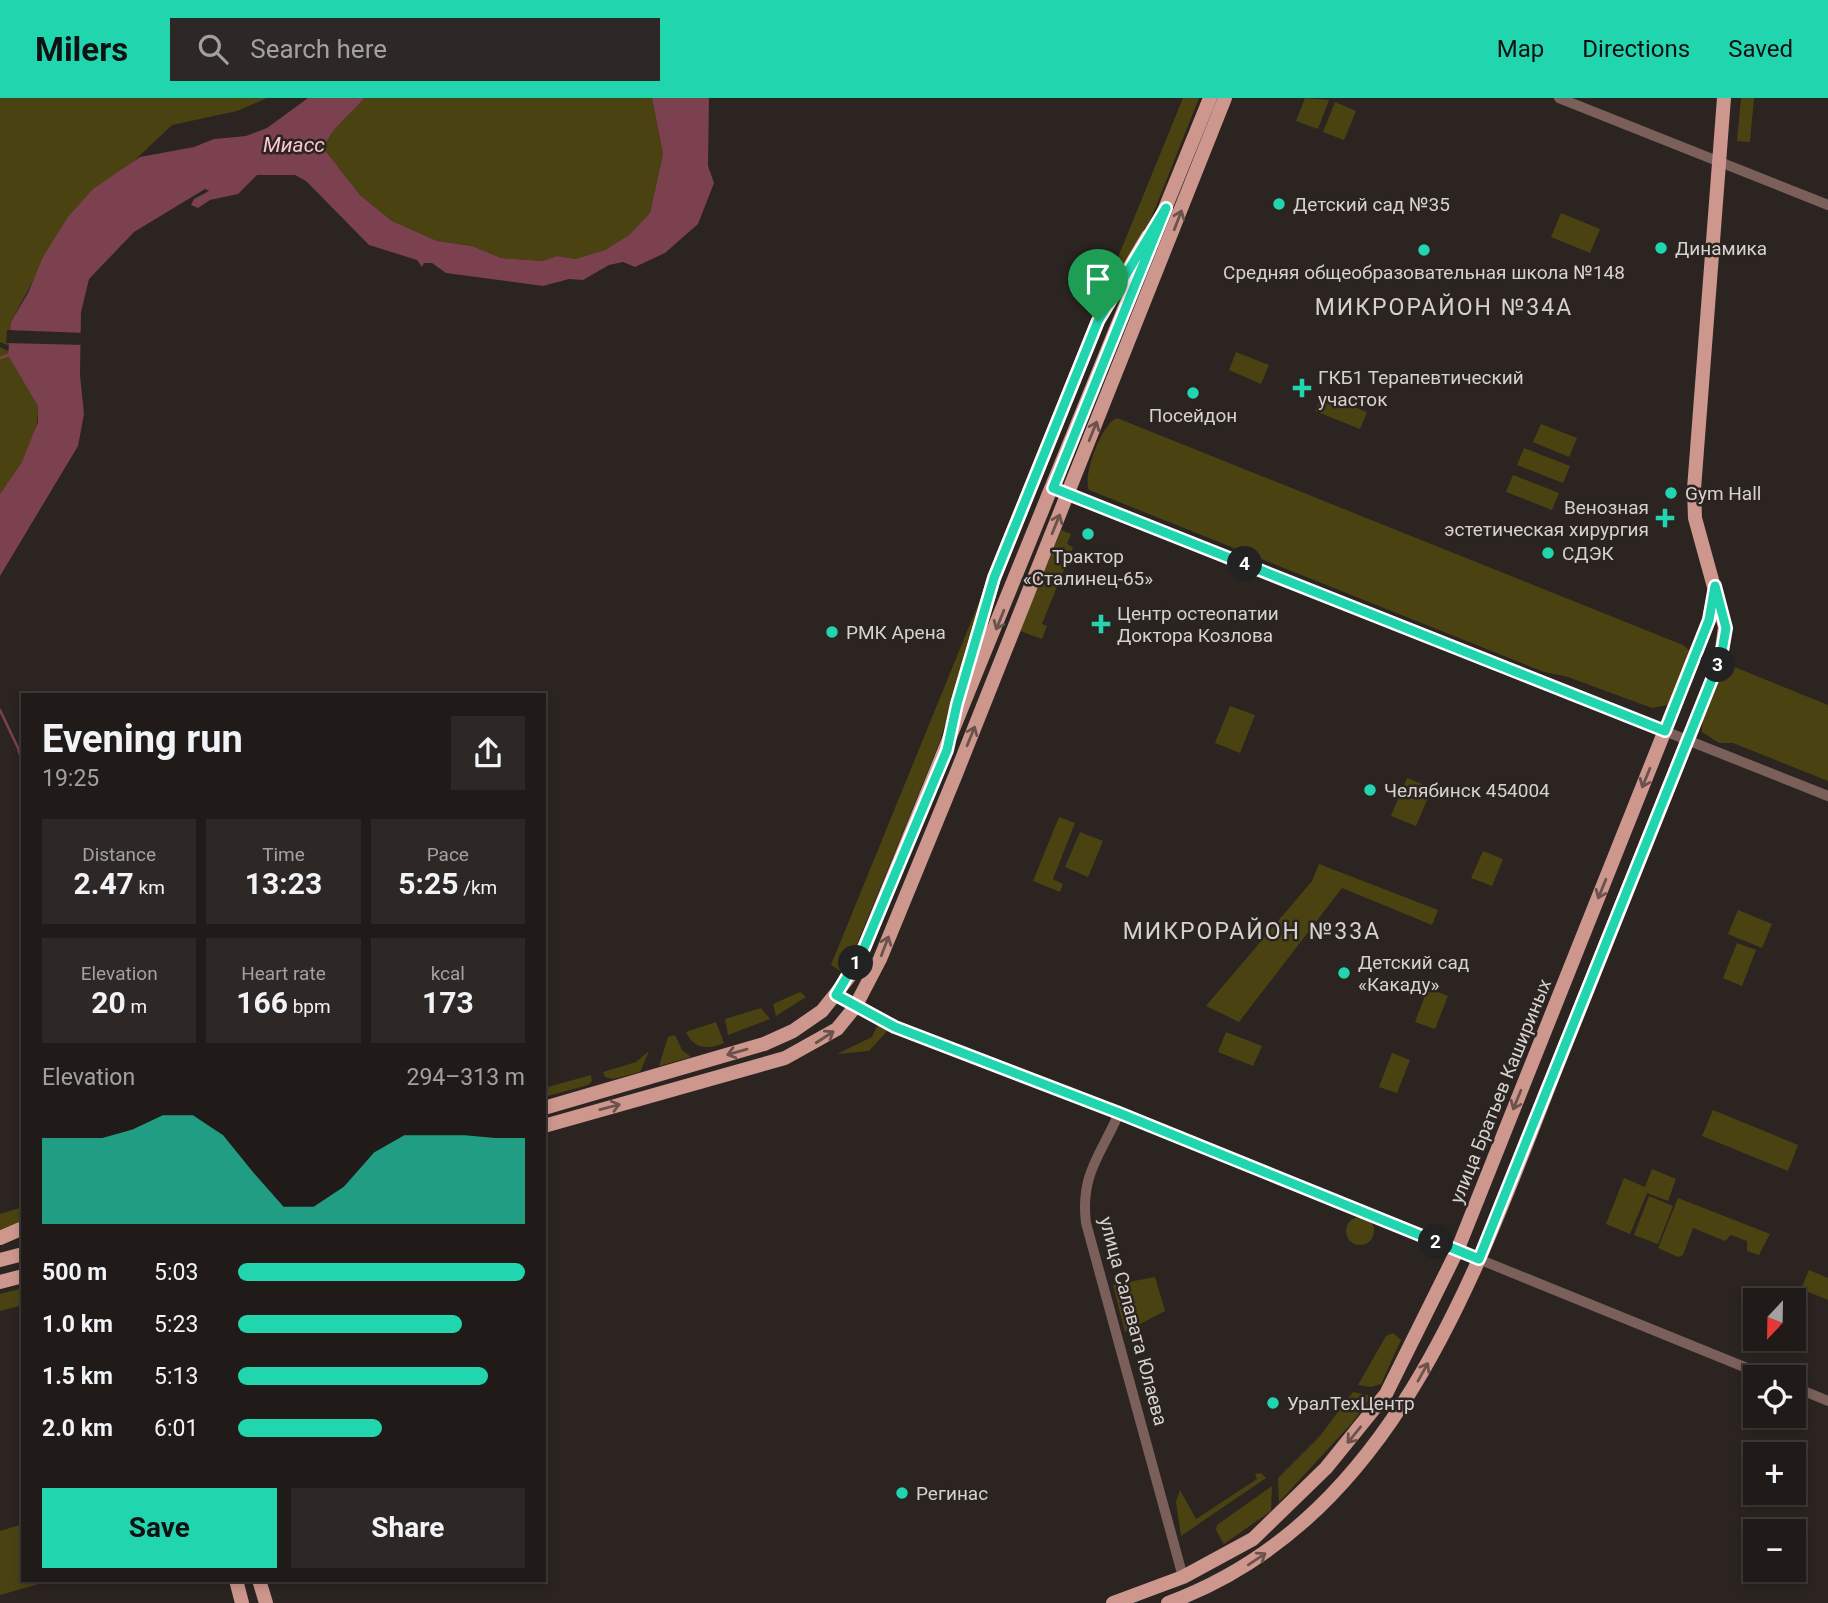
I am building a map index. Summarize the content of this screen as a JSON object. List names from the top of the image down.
{
  "streets": {
    "main road": ["улица Братьев Кашириных", "улица Салавата Юлаева"]
  },
  "crossings": [
    ["улица Братьев Кашириных", "улица Салавата Юлаева"]
  ],
  "districts": ["МИКРОРАЙОН №34А", "МИКРОРАЙОН №33А"],
  "water": ["Миасс"],
  "places": {
    "other": [
      "Детский сад №35",
      "Динамика",
      "Средняя общеобразовательная школа №148",
      "Посейдон",
      "Gym Hall",
      "Трактор «Сталинец-65»",
      "СДЭК",
      "РМК Арена",
      "Челябинск 454004",
      "Детский сад «Какаду»",
      "УралТехЦентр",
      "Регинас"
    ],
    "health": ["ГКБ1 Терапевтический участок", "Венозная эстетическая хирургия", "Центр остеопатии Доктора Козлова"]
  },
  "north": "bottom",
  "page": {
    "header": "Milers",
    "search": "Search here",
    "nav": ["Map", "Directions", "Saved"],
    "pins": [
      "4",
      "3",
      "1",
      "2"
    ],
    "heading": ["Evening run", "19:25"],
    "stats": [
      ["Distance", "2.47 km"],
      ["Time", "13:23"],
      ["Pace", "5:25 /km"],
      ["Elevation", "20 m"],
      ["Heart rate", "166 bpm"],
      ["kcal", "173"]
    ],
    "chart": ["Elevation", "294–313 m"],
    "list": [
      {
        "name": "500 m",
        "note": "5:03"
      },
      {
        "name": "1.0 km",
        "note": "5:23"
      },
      {
        "name": "1.5 km",
        "note": "5:13"
      },
      {
        "name": "2.0 km",
        "note": "6:01"
      }
    ],
    "map_buttons": ["+", "−"],
    "buttons": ["Save", "Share"]
  }
}
